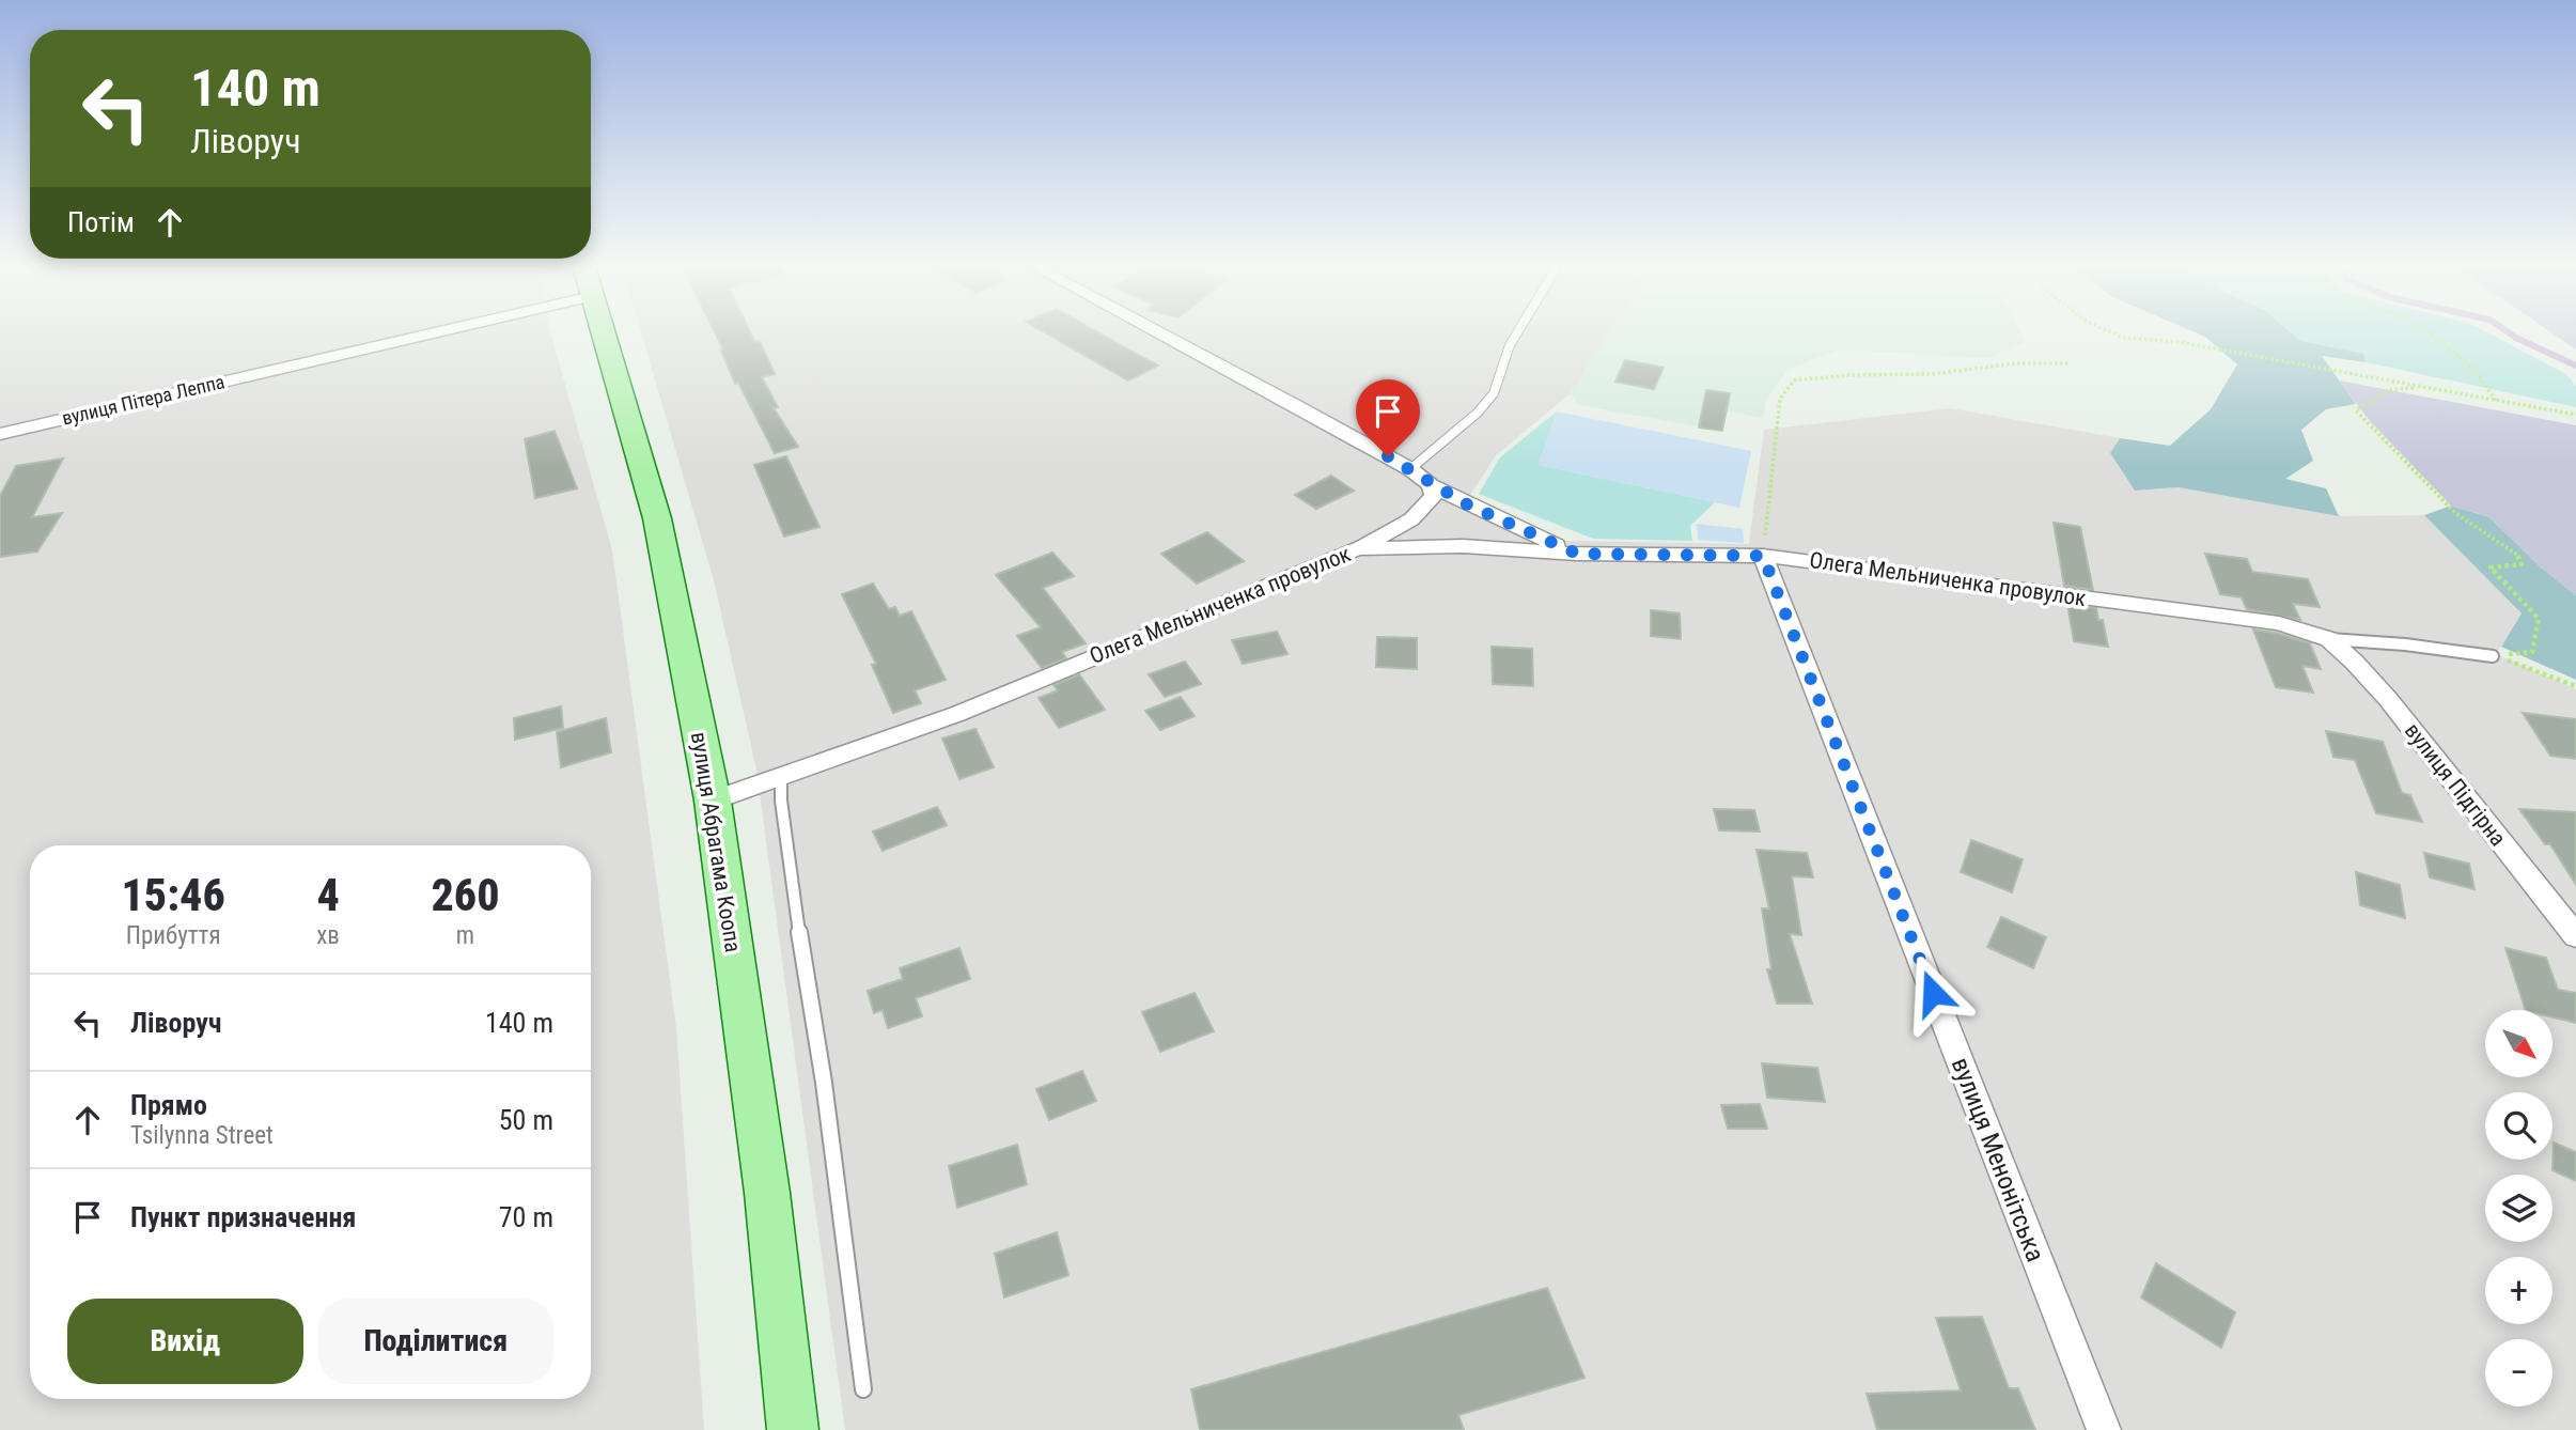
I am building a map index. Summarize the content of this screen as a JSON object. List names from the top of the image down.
{
  "streets": {
    "main road": ["вулиця Абрагама Коопа"],
    "street": [
      "вулиця Пітера Леппа",
      "Олега Мельниченка провулок",
      "вулиця Підгірна",
      "вулиця Менонітська"
    ]
  },
  "crossings": [
    ["Олега Мельниченка провулок", "вулиця Підгірна"],
    ["Олега Мельниченка провулок", "вулиця Абрагама Коопа"],
    ["Олега Мельниченка провулок", "вулиця Менонітська"]
  ],
  "north": "bottom right",
  "page": {
    "turn": ["140 m", "Ліворуч"],
    "then": "Потім",
    "eta": [
      "15:46",
      "Прибуття",
      "4",
      "хв",
      "260",
      "m"
    ],
    "list": [
      {
        "name": "Ліворуч",
        "value": "140 m"
      },
      {
        "name": "Прямо",
        "note": "Tsilynna Street",
        "value": "50 m"
      },
      {
        "name": "Пункт призначення",
        "value": "70 m"
      }
    ],
    "map_buttons": ["+", "−"],
    "buttons": ["Вихід", "Поділитися"]
  }
}
